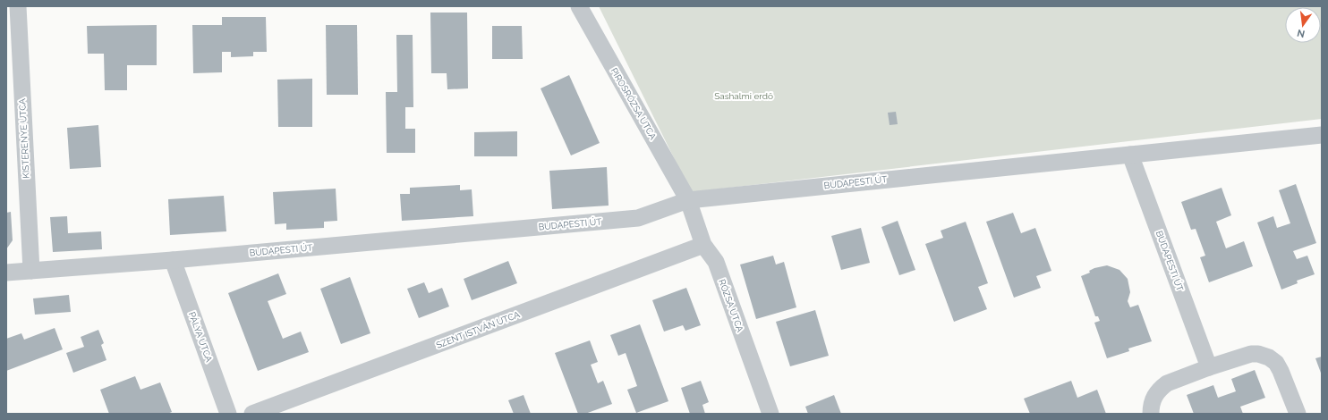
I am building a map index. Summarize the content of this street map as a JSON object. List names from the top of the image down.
{
  "streets": {
    "street": [
      "PIROSRÓZSA UTCA",
      "KISTERENYE UTCA",
      "BUDAPESTI ÚT",
      "RÓZSA UTCA",
      "SZENT ISTVÁN UTCA",
      "PÁLYA UTCA"
    ]
  },
  "crossings": [
    ["PIROSRÓZSA UTCA", "BUDAPESTI ÚT"],
    ["PIROSRÓZSA UTCA", "RÓZSA UTCA"],
    ["KISTERENYE UTCA", "BUDAPESTI ÚT"],
    ["BUDAPESTI ÚT", "RÓZSA UTCA"],
    ["BUDAPESTI ÚT", "PÁLYA UTCA"],
    ["RÓZSA UTCA", "SZENT ISTVÁN UTCA"]
  ],
  "parks": ["Sashalmi erdő"],
  "north": "bottom"
}
